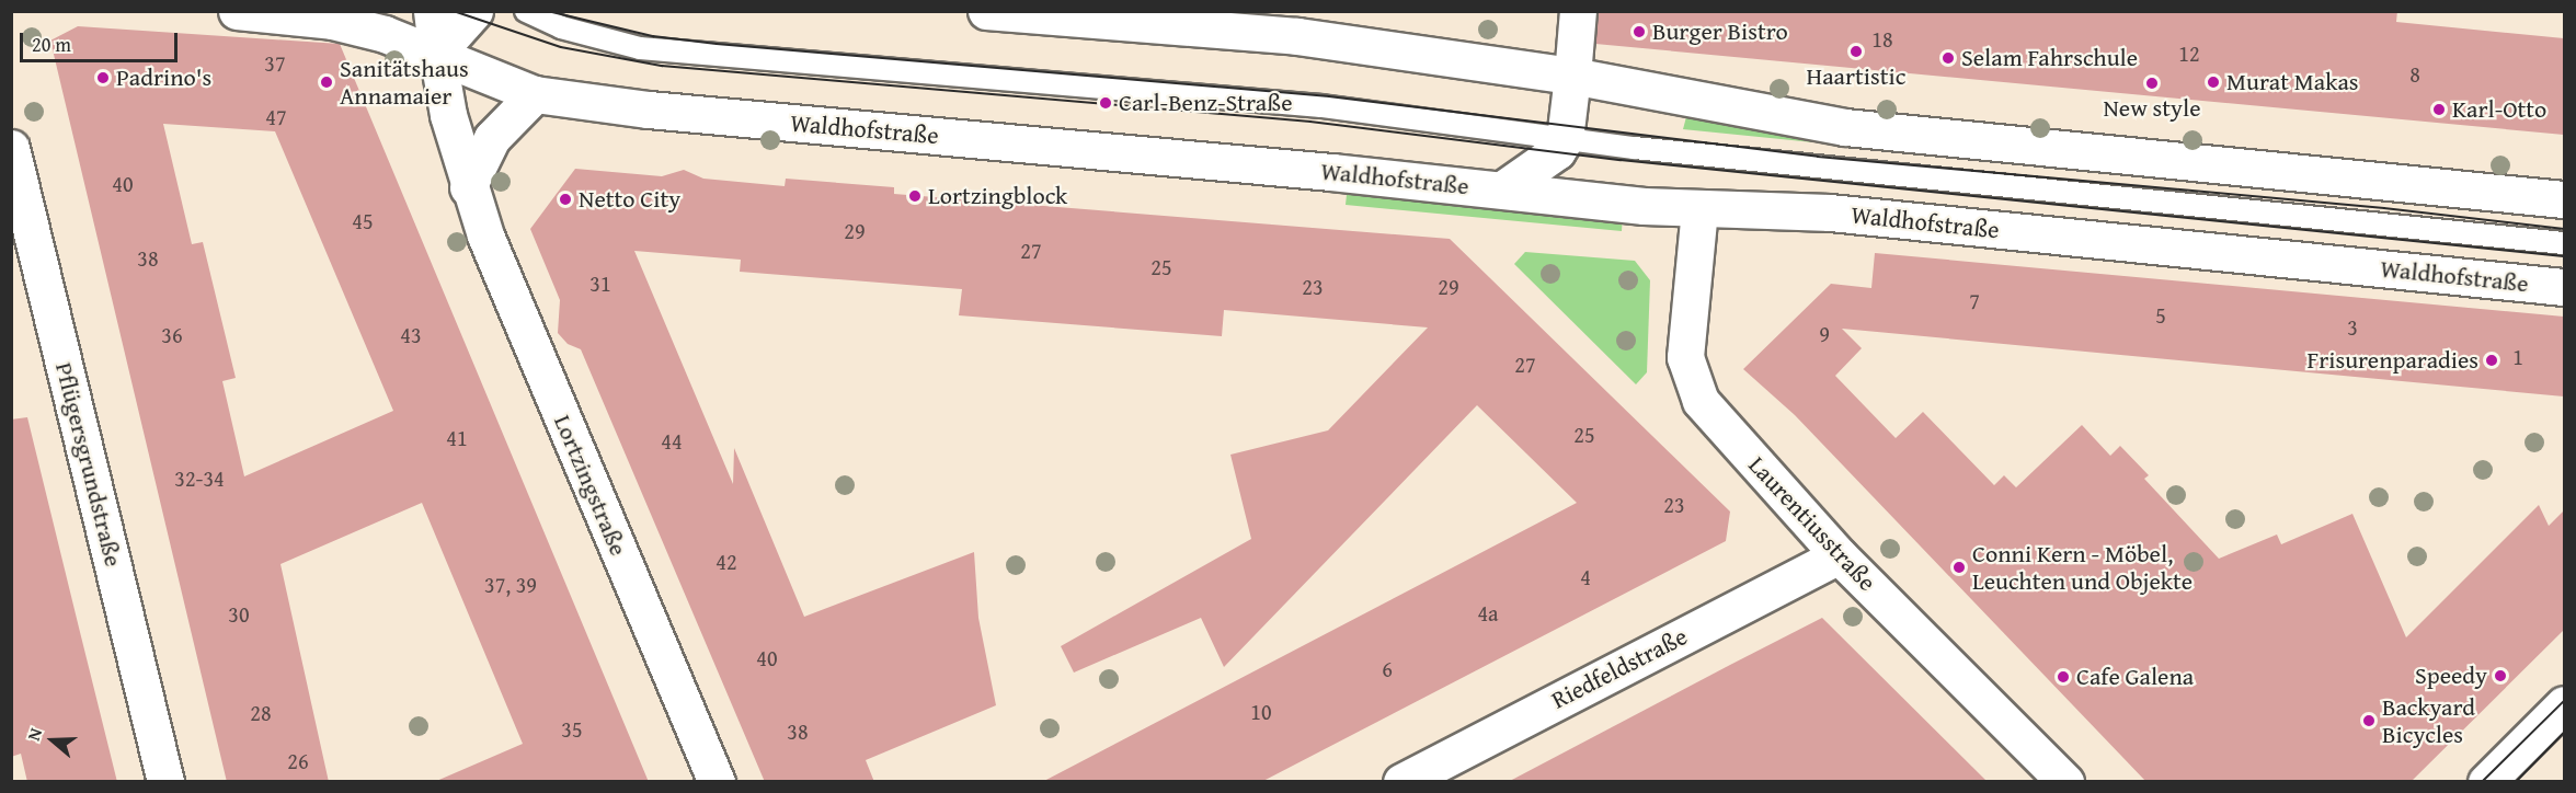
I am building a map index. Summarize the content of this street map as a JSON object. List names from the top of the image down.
{
  "streets": {
    "street": [
      "Waldhofstraße",
      "Pflügersgrundstraße",
      "Lortzingstraße",
      "Laurentiusstraße",
      "Riedfeldstraße"
    ]
  },
  "crossings": [
    ["Waldhofstraße", "Lortzingstraße"],
    ["Waldhofstraße", "Laurentiusstraße"],
    ["Laurentiusstraße", "Riedfeldstraße"]
  ],
  "places": [
    "Burger Bistro",
    "Haartistic",
    "Selam Fahrschule",
    "Padrino's",
    "Sanitätshaus Annamaier",
    "Murat Makas",
    "New style",
    "Carl-Benz-Straße",
    "Karl-Otto",
    "Lortzingblock",
    "Netto City",
    "Frisurenparadies",
    "Conni Kern - Möbel, Leuchten und Objekte",
    "Speedy",
    "Cafe Galena",
    "Backyard Bicycles"
  ],
  "house_numbers": [
    "18",
    "12",
    "37",
    "8",
    "47",
    "40",
    "45",
    "29",
    "27",
    "38",
    "25",
    "31",
    "23",
    "29",
    "7",
    "5",
    "3",
    "9",
    "36",
    "43",
    "1",
    "27",
    "25",
    "41",
    "44",
    "32-34",
    "23",
    "42",
    "4",
    "37, 39",
    "4a",
    "30",
    "40",
    "6",
    "10",
    "28",
    "35",
    "38",
    "26"
  ],
  "scale_bar": "20 m",
  "north": "left"
}
